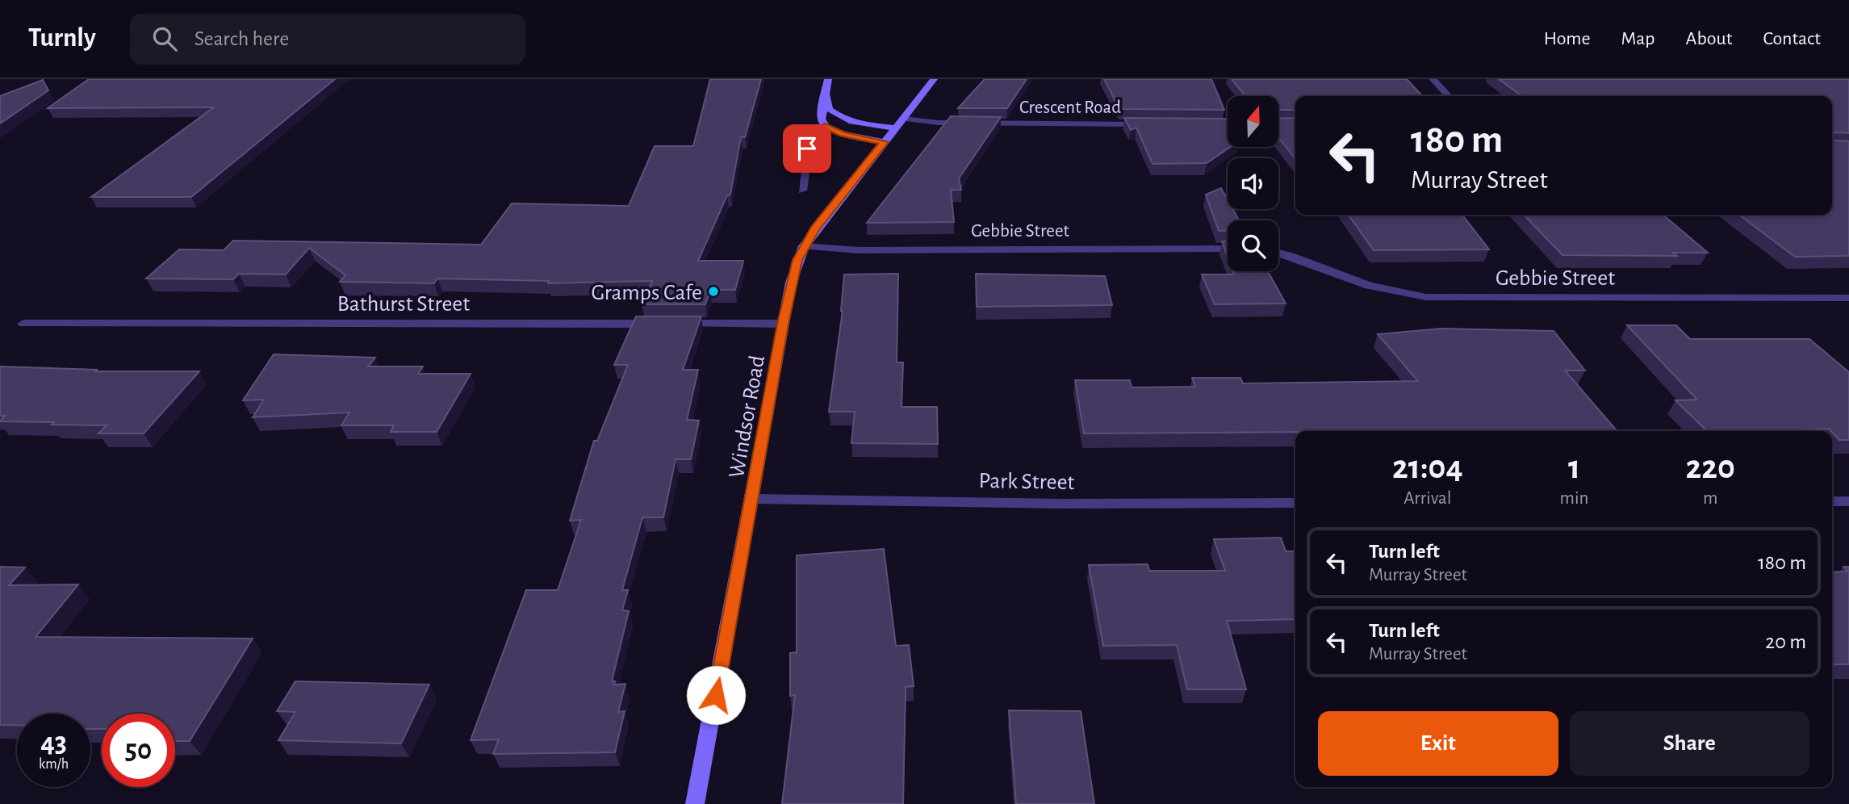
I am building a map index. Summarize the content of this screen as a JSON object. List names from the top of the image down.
{
  "streets": {
    "main road": ["Windsor Road"],
    "street": [
      "Crescent Road",
      "Gebbie Street",
      "Bathurst Street",
      "Park Street"
    ]
  },
  "crossings": [
    ["Crescent Road", "Windsor Road"],
    ["Gebbie Street", "Windsor Road"],
    ["Bathurst Street", "Windsor Road"],
    ["Windsor Road", "Park Street"]
  ],
  "places": ["Gramps Cafe"],
  "north": "top",
  "page": {
    "header": "Turnly",
    "search": "Search here",
    "nav": [
      "Home",
      "Map",
      "About",
      "Contact"
    ],
    "turn": ["180 m", "Murray Street"],
    "eta": [
      "21:04",
      "Arrival",
      "1",
      "min",
      "220",
      "m"
    ],
    "list": [
      {
        "name": "Turn left",
        "note": "Murray Street",
        "value": "180 m"
      },
      {
        "name": "Turn left",
        "note": "Murray Street",
        "value": "20 m"
      }
    ],
    "buttons": ["Exit", "Share"],
    "speed": "43 km/h",
    "limit": "50"
  }
}
